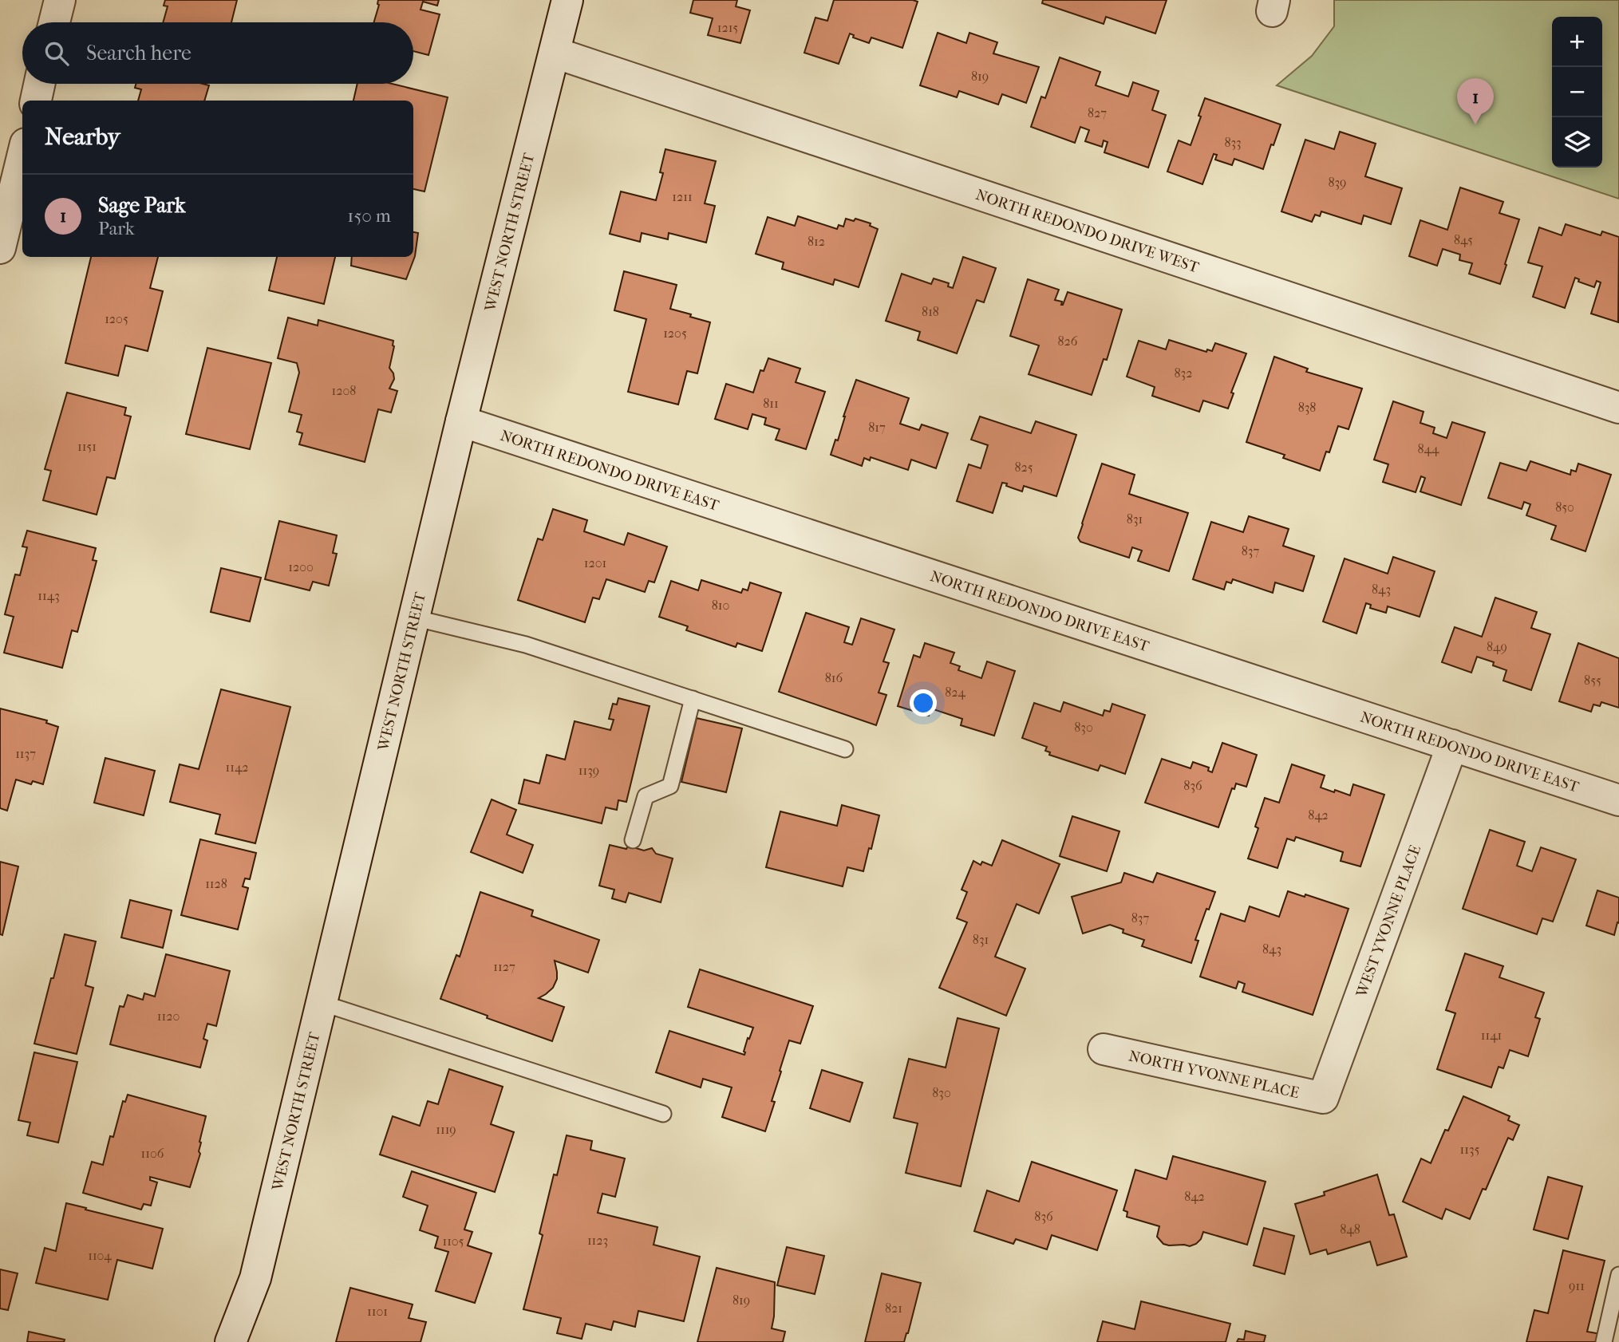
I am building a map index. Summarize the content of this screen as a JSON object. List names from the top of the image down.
{
  "streets": {
    "street": [
      "NORTH REDONDO DRIVE WEST",
      "WEST NORTH STREET",
      "NORTH REDONDO DRIVE EAST",
      "WEST YVONNE PLACE",
      "NORTH YVONNE PLACE"
    ]
  },
  "crossings": [
    ["NORTH REDONDO DRIVE WEST", "WEST NORTH STREET"],
    ["WEST NORTH STREET", "NORTH REDONDO DRIVE EAST"],
    ["NORTH REDONDO DRIVE EAST", "WEST YVONNE PLACE"],
    ["WEST YVONNE PLACE", "NORTH YVONNE PLACE"]
  ],
  "house_numbers": [
    "1215",
    "819",
    "827",
    "833",
    "839",
    "1211",
    "845",
    "812",
    "818",
    "1205",
    "1205",
    "826",
    "832",
    "1208",
    "811",
    "838",
    "817",
    "1151",
    "844",
    "825",
    "850",
    "831",
    "837",
    "1201",
    "1200",
    "843",
    "1143",
    "810",
    "849",
    "816",
    "855",
    "824",
    "830",
    "1137",
    "1142",
    "1139",
    "836",
    "842",
    "1128",
    "837",
    "831",
    "843",
    "1127",
    "1120",
    "1141",
    "830",
    "1119",
    "1135",
    "1106",
    "842",
    "836",
    "848",
    "1123",
    "1105",
    "1104",
    "911",
    "819",
    "821",
    "1101"
  ],
  "page": {
    "map_buttons": ["+", "−"],
    "search": "Search here",
    "pins": "1",
    "heading": "Nearby",
    "list": [
      {
        "mark": "1",
        "name": "Sage Park",
        "note": "Park",
        "value": "150 m"
      }
    ]
  }
}
